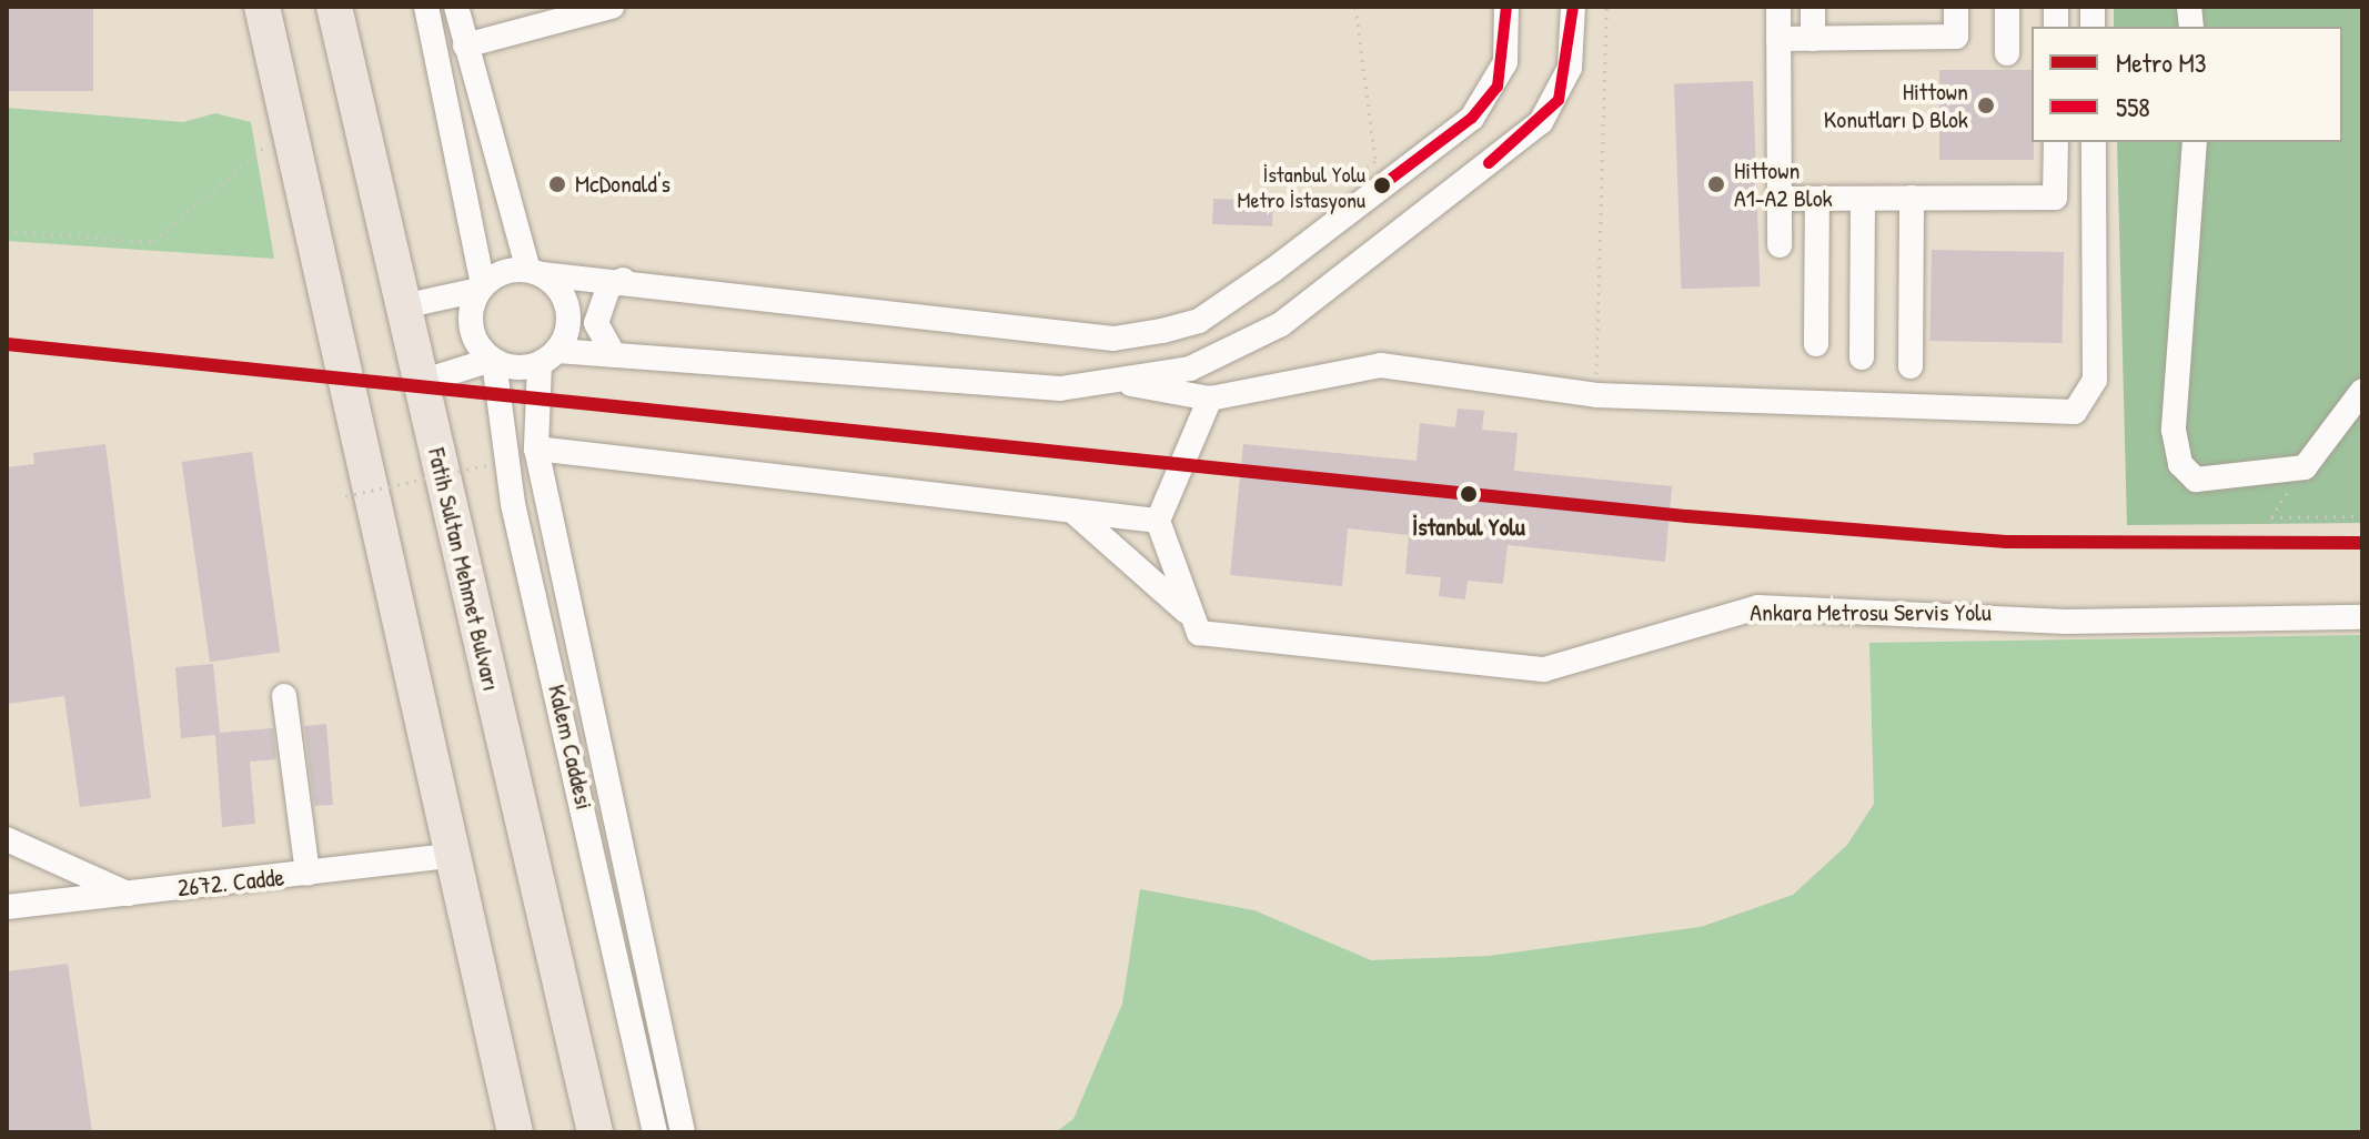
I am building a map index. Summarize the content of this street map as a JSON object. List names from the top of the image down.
{
  "streets": {
    "highway": ["Fatih Sultan Mehmet Bulvarı"],
    "street": ["Ankara Metrosu Servis Yolu", "Kalem Caddesi", "2672. Cadde"]
  },
  "places": [
    "Hittown Konutları D Blok",
    "McDonald's",
    "Hittown A1-A2 Blok",
    "İstanbul Yolu Metro İstasyonu",
    "İstanbul Yolu"
  ],
  "lines": ["transit line 558", "metro line M3"],
  "legend": ["Metro M3", "558"]
}
